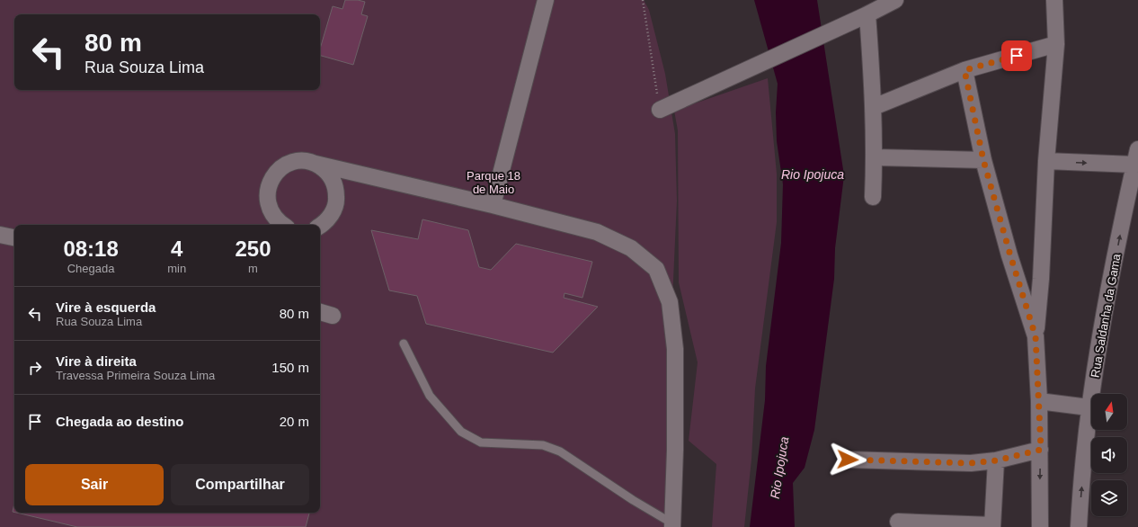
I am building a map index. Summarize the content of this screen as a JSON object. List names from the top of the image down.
{
  "streets": {
    "street": ["Rua Saldanha da Gama"]
  },
  "water": ["Rio Ipojuca"],
  "parks": ["Parque 18 de Maio"],
  "north": "top",
  "page": {
    "turn": ["80 m", "Rua Souza Lima"],
    "eta": [
      "08:18",
      "Chegada",
      "4",
      "min",
      "250",
      "m"
    ],
    "list": [
      {
        "name": "Vire à esquerda",
        "note": "Rua Souza Lima",
        "value": "80 m"
      },
      {
        "name": "Vire à direita",
        "note": "Travessa Primeira Souza Lima",
        "value": "150 m"
      },
      {
        "name": "Chegada ao destino",
        "value": "20 m"
      }
    ],
    "buttons": ["Sair", "Compartilhar"]
  }
}
